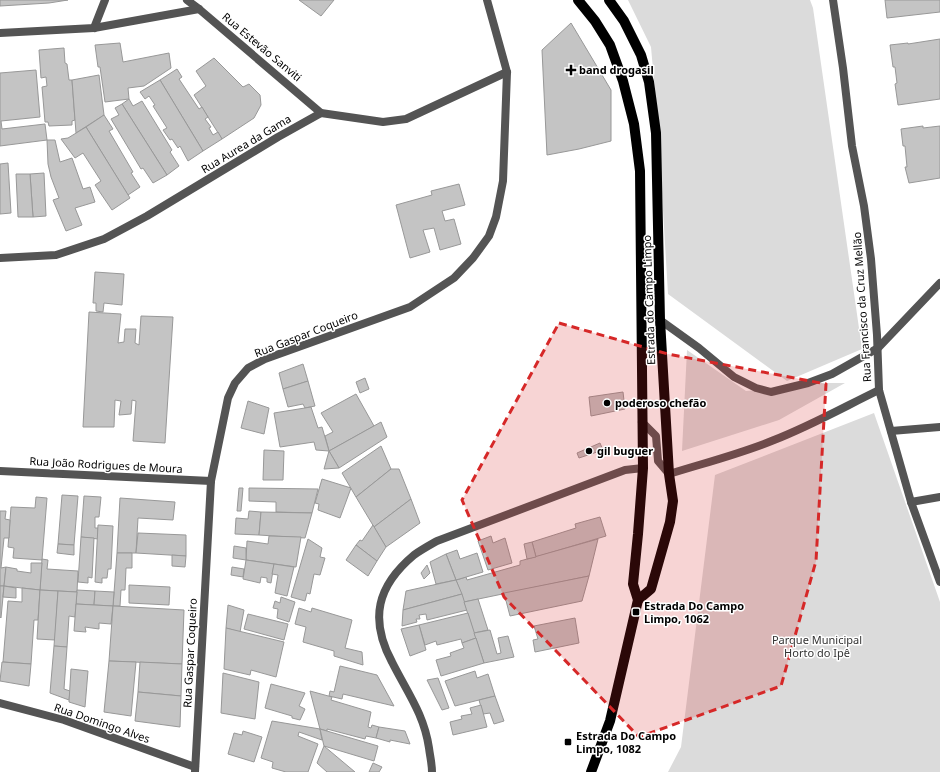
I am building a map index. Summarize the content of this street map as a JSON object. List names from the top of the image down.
{
  "streets": {
    "main road": ["Estrada do Campo Limpo"],
    "street": [
      "Rua Estevão Sanviti",
      "Rua Aurea da Gama",
      "Rua Francisco da Cruz Mellão",
      "Rua Gaspar Coqueiro",
      "Rua João Rodrigues de Moura",
      "Rua Domingo Alves"
    ]
  },
  "crossings": [
    ["Rua Estevão Sanviti", "Rua Aurea da Gama"],
    ["Rua Gaspar Coqueiro", "Rua João Rodrigues de Moura"],
    ["Rua Gaspar Coqueiro", "Rua Domingo Alves"]
  ],
  "parks": ["Parque Municipal Horto do Ipê"],
  "places": {
    "health": ["band drogasil"],
    "other": ["poderoso chefão", "gil buguer"],
    "transit": ["Estrada Do Campo Limpo, 1062", "Estrada Do Campo Limpo, 1082"]
  }
}
